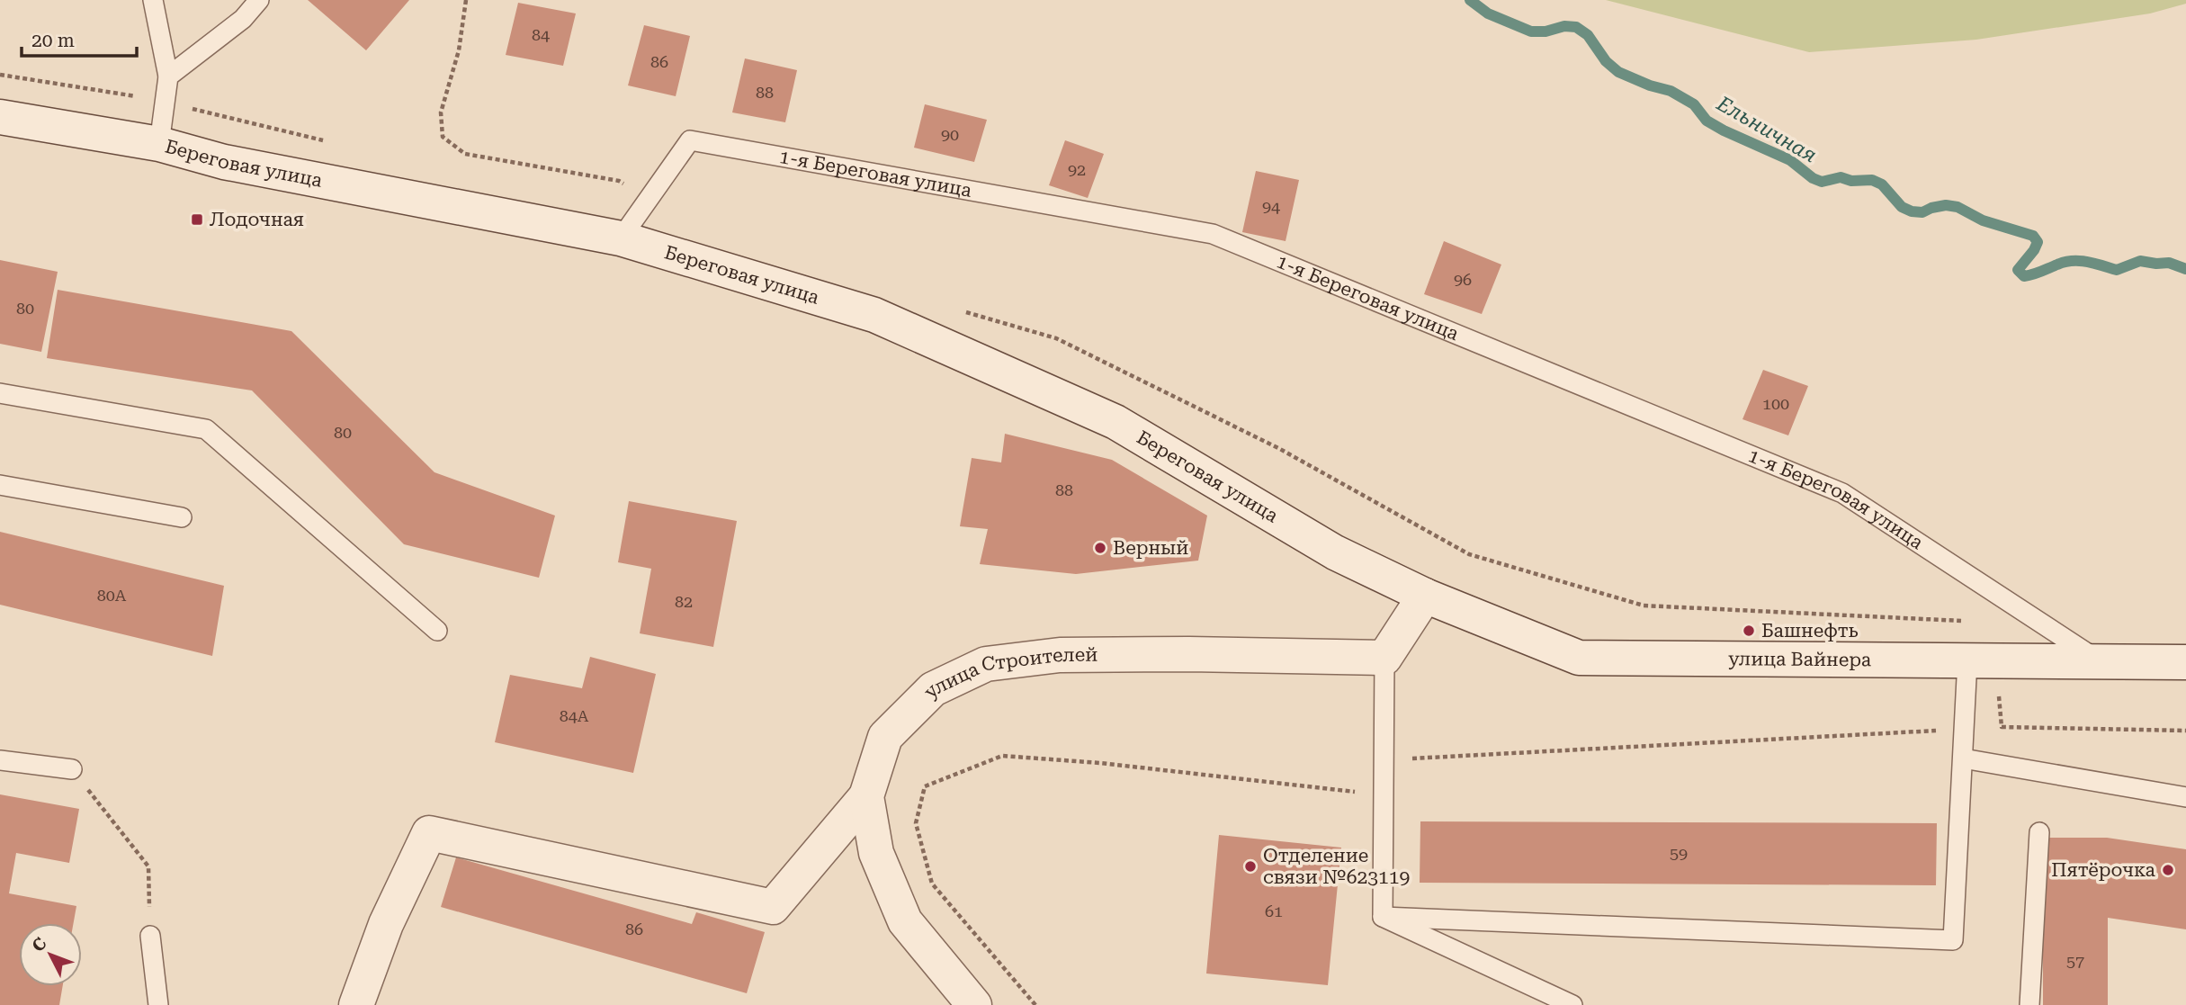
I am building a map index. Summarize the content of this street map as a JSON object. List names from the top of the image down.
{
  "streets": {
    "main road": ["Береговая улица", "улица Вайнера", "улица Строителей"],
    "lane": ["1-я Береговая улица"]
  },
  "crossings": [
    ["Береговая улица", "1-я Береговая улица"],
    ["Береговая улица", "улица Вайнера"],
    ["1-я Береговая улица", "улица Вайнера"]
  ],
  "water": ["Ельничная"],
  "places": {
    "transit": ["Лодочная"],
    "other": [
      "Верный",
      "Башнефть",
      "Отделение связи №623119",
      "Пятёрочка"
    ]
  },
  "house_numbers": [
    "84",
    "86",
    "88",
    "90",
    "92",
    "94",
    "96",
    "80",
    "100",
    "80",
    "88",
    "80А",
    "82",
    "84А",
    "59",
    "61",
    "86",
    "57"
  ],
  "scale_bar": "20 m",
  "north": "top left"
}
